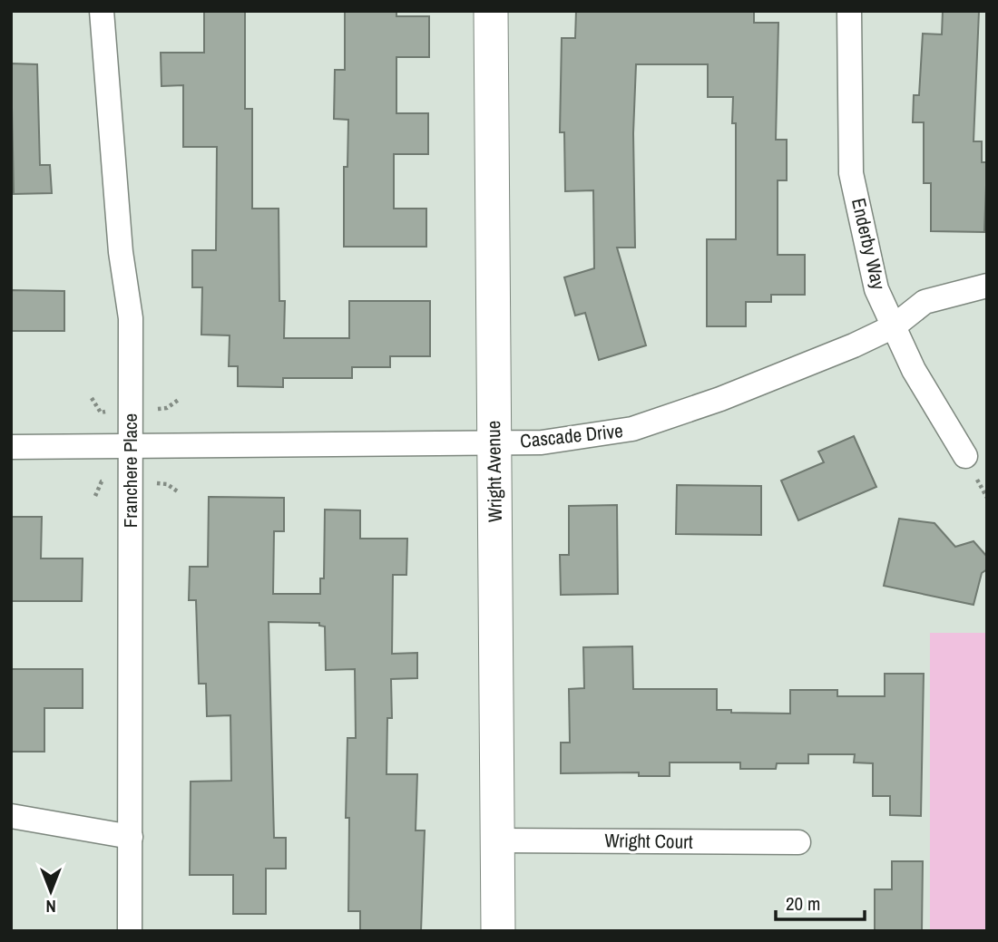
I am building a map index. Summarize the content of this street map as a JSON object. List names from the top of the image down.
{
  "streets": {
    "street": [
      "Enderby Way",
      "Cascade Drive",
      "Franchere Place",
      "Wright Avenue",
      "Wright Court"
    ]
  },
  "crossings": [
    ["Enderby Way", "Cascade Drive"],
    ["Cascade Drive", "Franchere Place"],
    ["Cascade Drive", "Wright Avenue"],
    ["Wright Avenue", "Wright Court"]
  ],
  "scale_bar": "20 m",
  "north": "bottom"
}
